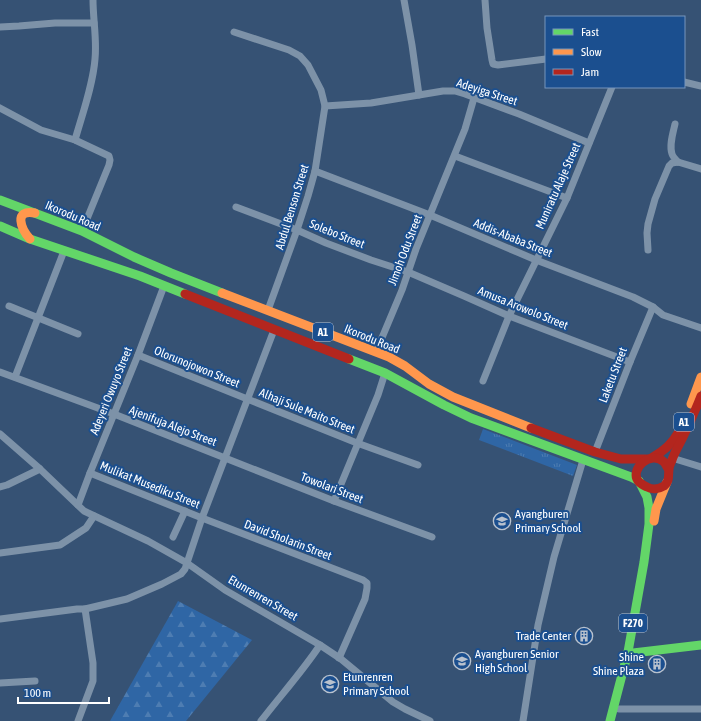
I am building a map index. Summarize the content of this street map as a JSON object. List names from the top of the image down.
{
  "streets": {
    "main road": ["Ikorodu Road", "A1", "F270"],
    "street": [
      "Adeyiga Street",
      "Muniratu Alaje Street",
      "Abdul Benson Street",
      "Solebo Street",
      "Addis-Ababa Street",
      "Jimoh Odu Street",
      "Amusa Arowolo Street",
      "Olorunojowon Street",
      "Laketu Street",
      "Adeyeri Owuyo Street",
      "Alhaji Sule Maito Street",
      "Ajenifuja Alejo Street",
      "Mulikat Musediku Street",
      "Towolari Street",
      "David Sholarin Street",
      "Etunrenren Street"
    ]
  },
  "crossings": [
    ["Adeyiga Street", "Muniratu Alaje Street"],
    ["Adeyiga Street", "Abdul Benson Street"],
    ["Adeyiga Street", "Jimoh Odu Street"],
    ["Muniratu Alaje Street", "Addis-Ababa Street"],
    ["Muniratu Alaje Street", "Amusa Arowolo Street"],
    ["Abdul Benson Street", "Ikorodu Road"],
    ["Abdul Benson Street", "Solebo Street"],
    ["Abdul Benson Street", "Addis-Ababa Street"],
    ["Ikorodu Road", "Jimoh Odu Street"],
    ["Ikorodu Road", "A1"],
    ["Ikorodu Road", "Laketu Street"],
    ["Ikorodu Road", "F270"],
    ["Solebo Street", "Jimoh Odu Street"],
    ["Solebo Street", "Amusa Arowolo Street"],
    ["Addis-Ababa Street", "Jimoh Odu Street"],
    ["Addis-Ababa Street", "Laketu Street"],
    ["Jimoh Odu Street", "Amusa Arowolo Street"],
    ["Amusa Arowolo Street", "Laketu Street"],
    ["A1", "Adeyeri Owuyo Street"],
    ["A1", "F270"],
    ["Olorunojowon Street", "Adeyeri Owuyo Street"],
    ["Olorunojowon Street", "Alhaji Sule Maito Street"],
    ["Adeyeri Owuyo Street", "Ajenifuja Alejo Street"],
    ["Adeyeri Owuyo Street", "Mulikat Musediku Street"],
    ["Adeyeri Owuyo Street", "Etunrenren Street"],
    ["Ajenifuja Alejo Street", "Towolari Street"],
    ["Mulikat Musediku Street", "David Sholarin Street"],
    ["David Sholarin Street", "Etunrenren Street"]
  ],
  "places": {
    "school or university": ["Ayangburen Primary School", "Ayangburen Senior High School", "Etunrenren Primary School"],
    "building": ["Trade Center", "Shine Shine Plaza"]
  },
  "legend": ["Fast", "Slow", "Jam"],
  "scale_bar": "100 m"
}
